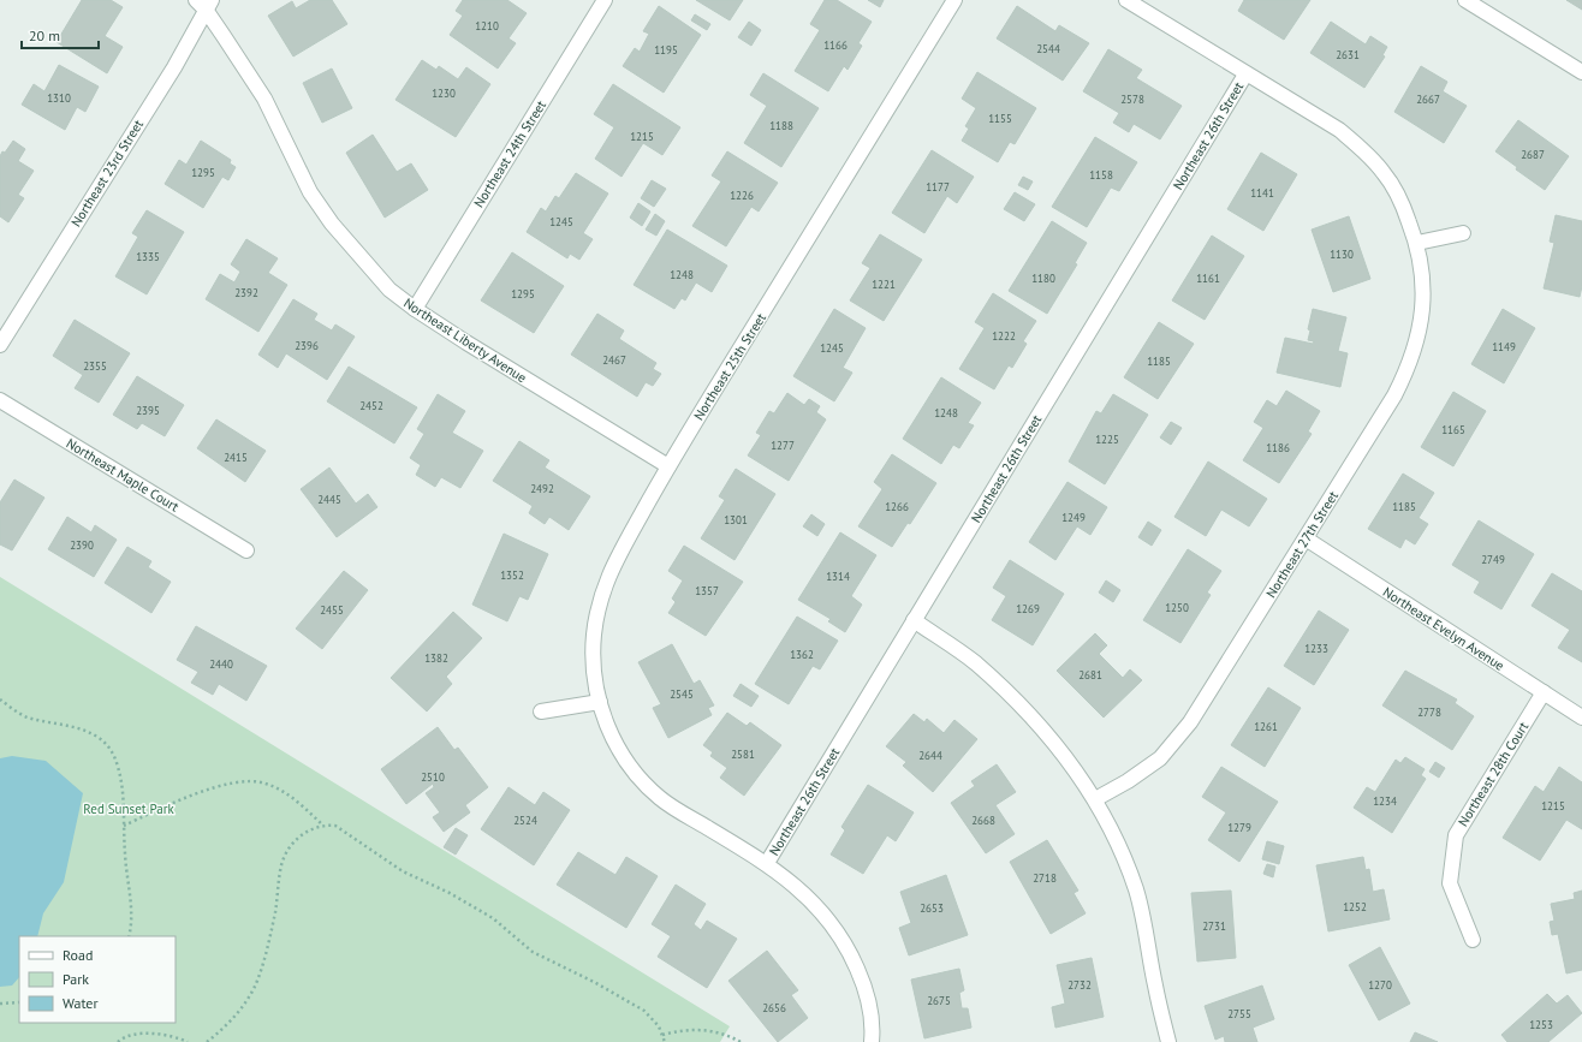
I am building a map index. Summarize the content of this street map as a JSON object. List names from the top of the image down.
{
  "streets": {
    "street": [
      "Northeast 26th Street",
      "Northeast 24th Street",
      "Northeast 23rd Street",
      "Northeast Liberty Avenue",
      "Northeast 25th Street",
      "Northeast Maple Court",
      "Northeast 27th Street",
      "Northeast Evelyn Avenue",
      "Northeast 28th Court"
    ]
  },
  "crossings": [
    ["Northeast 26th Street", "Northeast 25th Street"],
    ["Northeast 26th Street", "Northeast 27th Street"],
    ["Northeast 24th Street", "Northeast Liberty Avenue"],
    ["Northeast 23rd Street", "Northeast Liberty Avenue"],
    ["Northeast Liberty Avenue", "Northeast 25th Street"],
    ["Northeast 27th Street", "Northeast Evelyn Avenue"],
    ["Northeast Evelyn Avenue", "Northeast 28th Court"]
  ],
  "parks": ["Red Sunset Park"],
  "house_numbers": [
    "1210",
    "1166",
    "2544",
    "1195",
    "2631",
    "1230",
    "1310",
    "2578",
    "2667",
    "1155",
    "1188",
    "1215",
    "2687",
    "1295",
    "1158",
    "1177",
    "1141",
    "1226",
    "1245",
    "1130",
    "1335",
    "1248",
    "1180",
    "1161",
    "1221",
    "2392",
    "1295",
    "1222",
    "2396",
    "1149",
    "1245",
    "2467",
    "1185",
    "2355",
    "2452",
    "2395",
    "1248",
    "1165",
    "1225",
    "1277",
    "1186",
    "2415",
    "2492",
    "2445",
    "1266",
    "1185",
    "1249",
    "1301",
    "2390",
    "2749",
    "1352",
    "1314",
    "1357",
    "1250",
    "1269",
    "2455",
    "1233",
    "1362",
    "1382",
    "2440",
    "2681",
    "2545",
    "2778",
    "1261",
    "2581",
    "2644",
    "2510",
    "1234",
    "1215",
    "2524",
    "2668",
    "1279",
    "2718",
    "1252",
    "2653",
    "2731",
    "2732",
    "1270",
    "2675",
    "2656",
    "2755",
    "1253"
  ],
  "legend": ["Road", "Park", "Water"],
  "scale_bar": "20 m"
}
